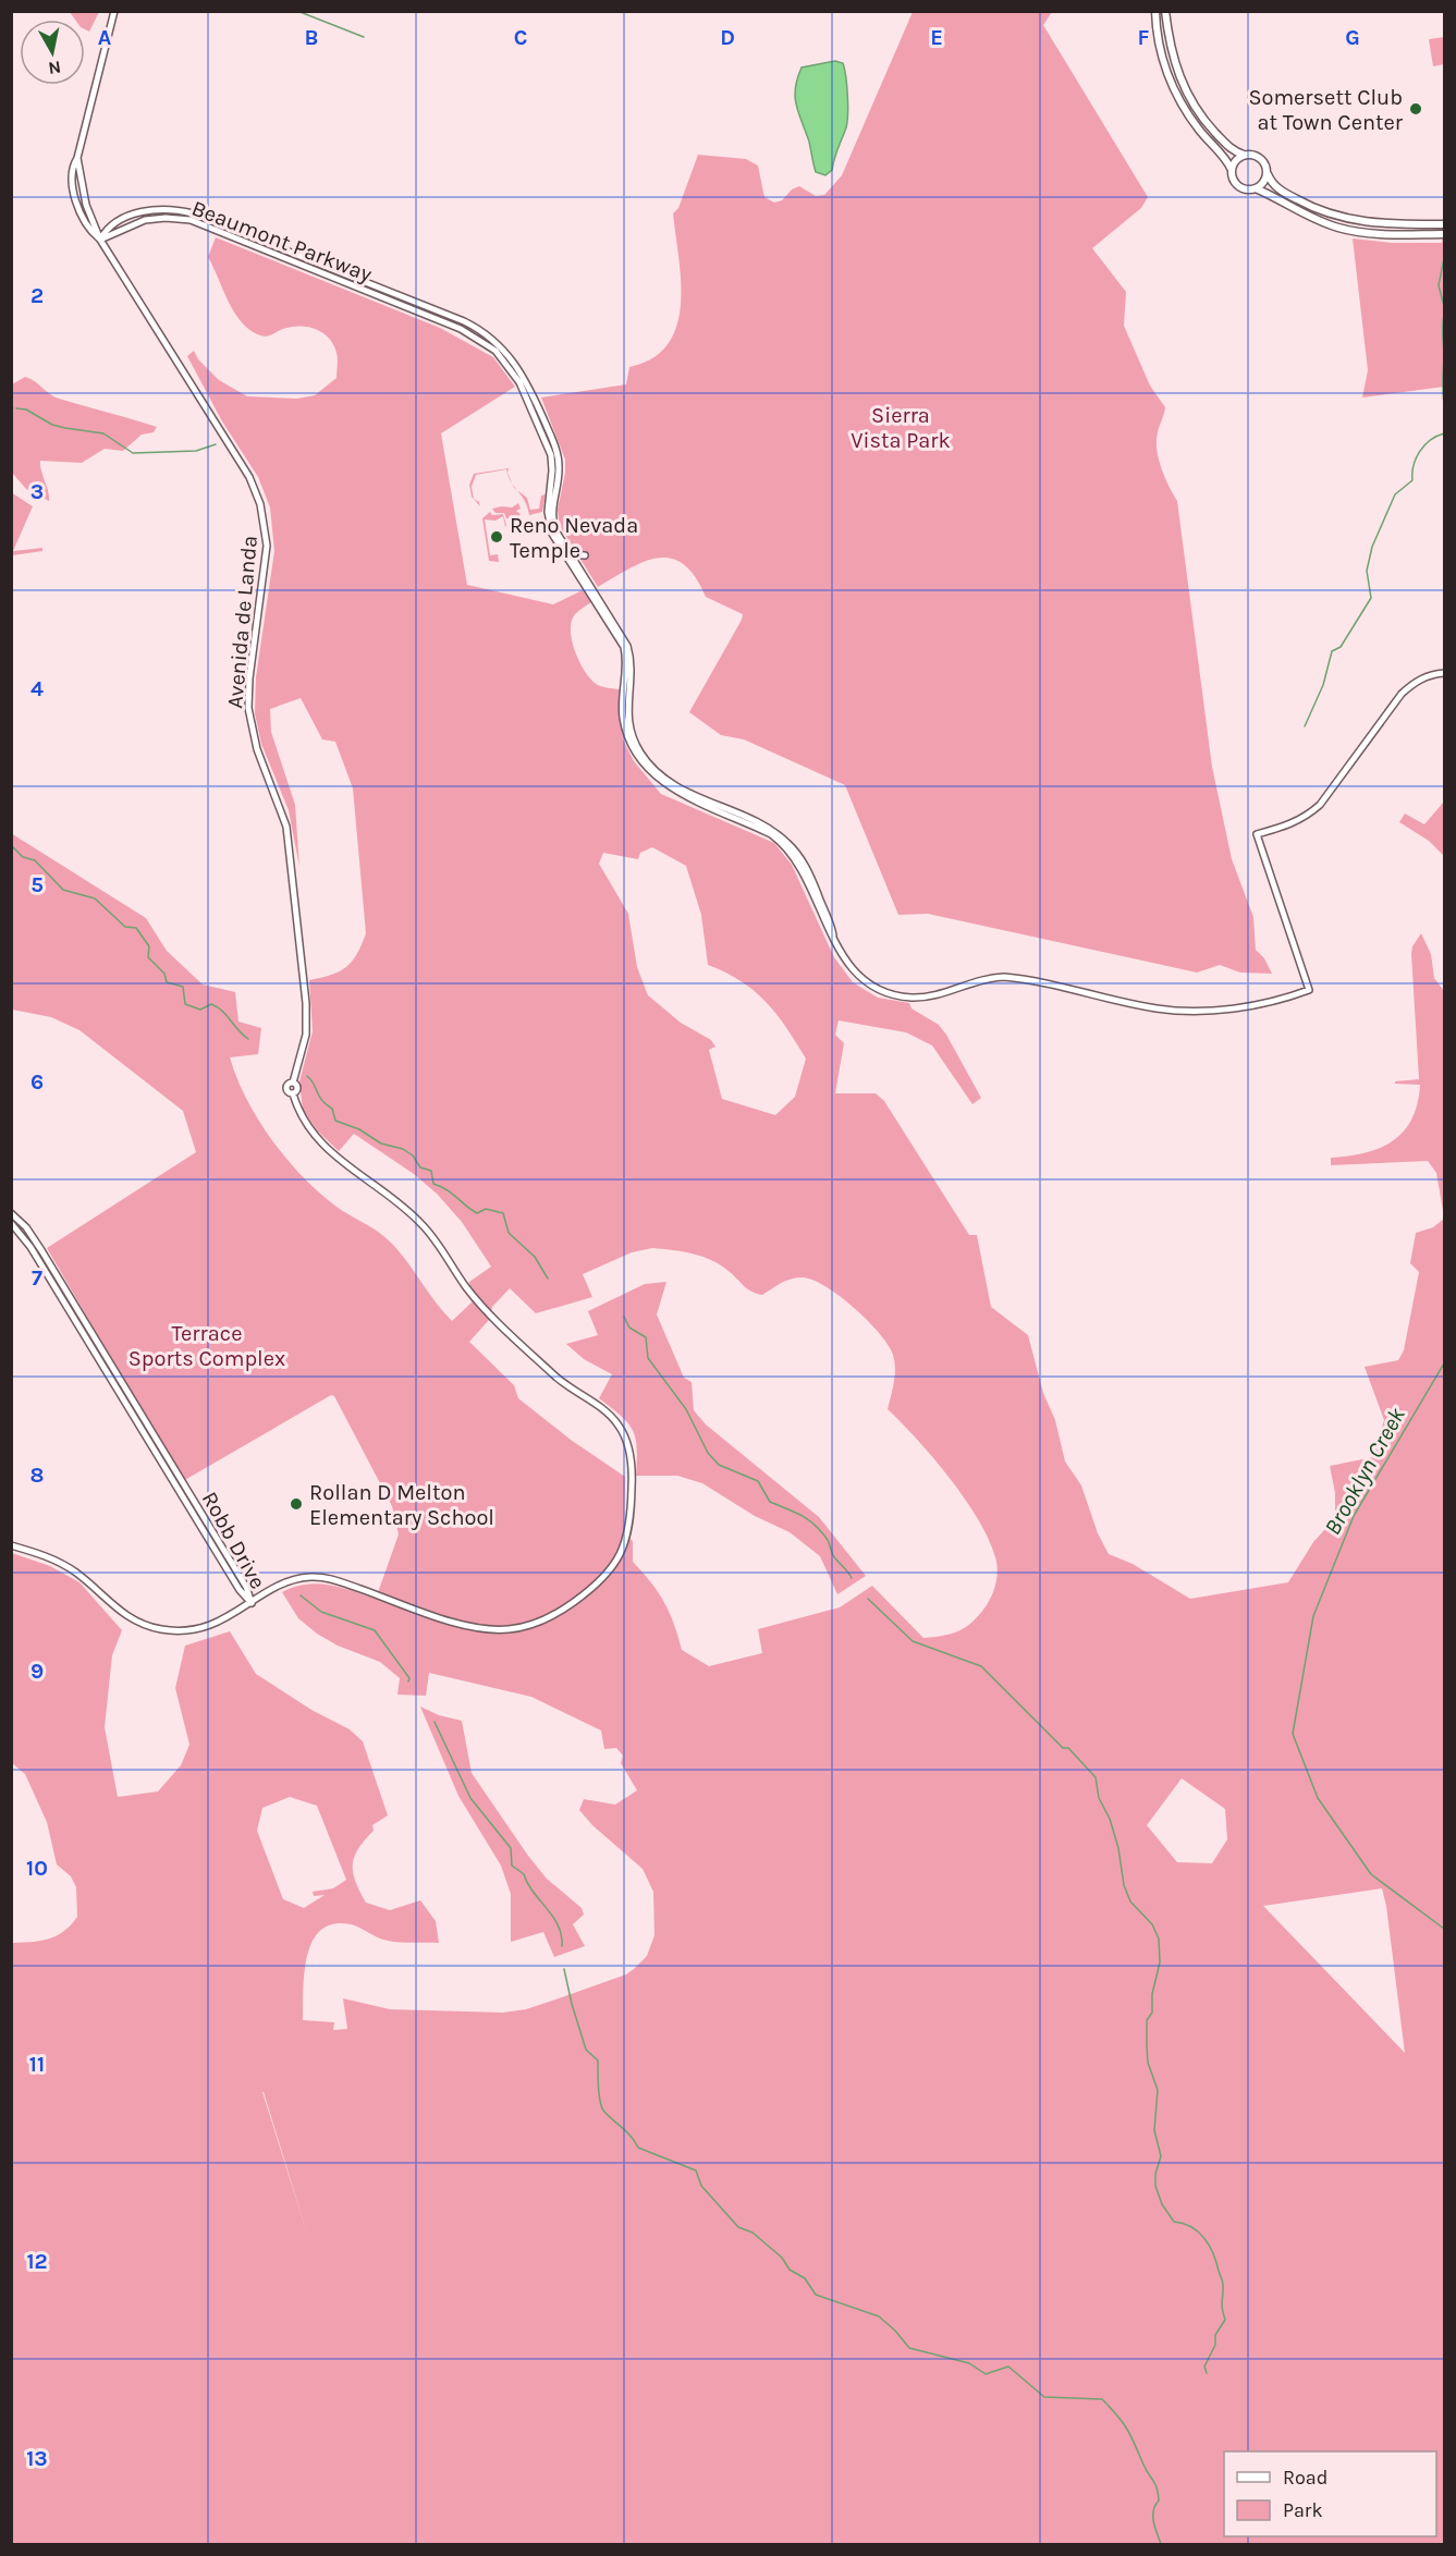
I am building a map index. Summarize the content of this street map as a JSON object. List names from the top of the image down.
{
  "streets": {
    "street": ["Beaumont Parkway", "Avenida de Landa", "Robb Drive"]
  },
  "crossings": [
    ["Beaumont Parkway", "Avenida de Landa"],
    ["Avenida de Landa", "Robb Drive"]
  ],
  "water": ["Brooklyn Creek"],
  "parks": ["Sierra Vista Park", "Terrace Sports Complex"],
  "places": ["Somersett Club at Town Center", "Reno Nevada Temple", "Rollan D Melton Elementary School"],
  "legend": ["Road", "Park"],
  "north": "bottom",
  "grid": {
    "columns": [
      "A",
      "B",
      "C",
      "D",
      "E",
      "F",
      "G"
    ],
    "rows": [
      "2",
      "3",
      "4",
      "5",
      "6",
      "7",
      "8",
      "9",
      "10",
      "11",
      "12",
      "13"
    ]
  }
}
